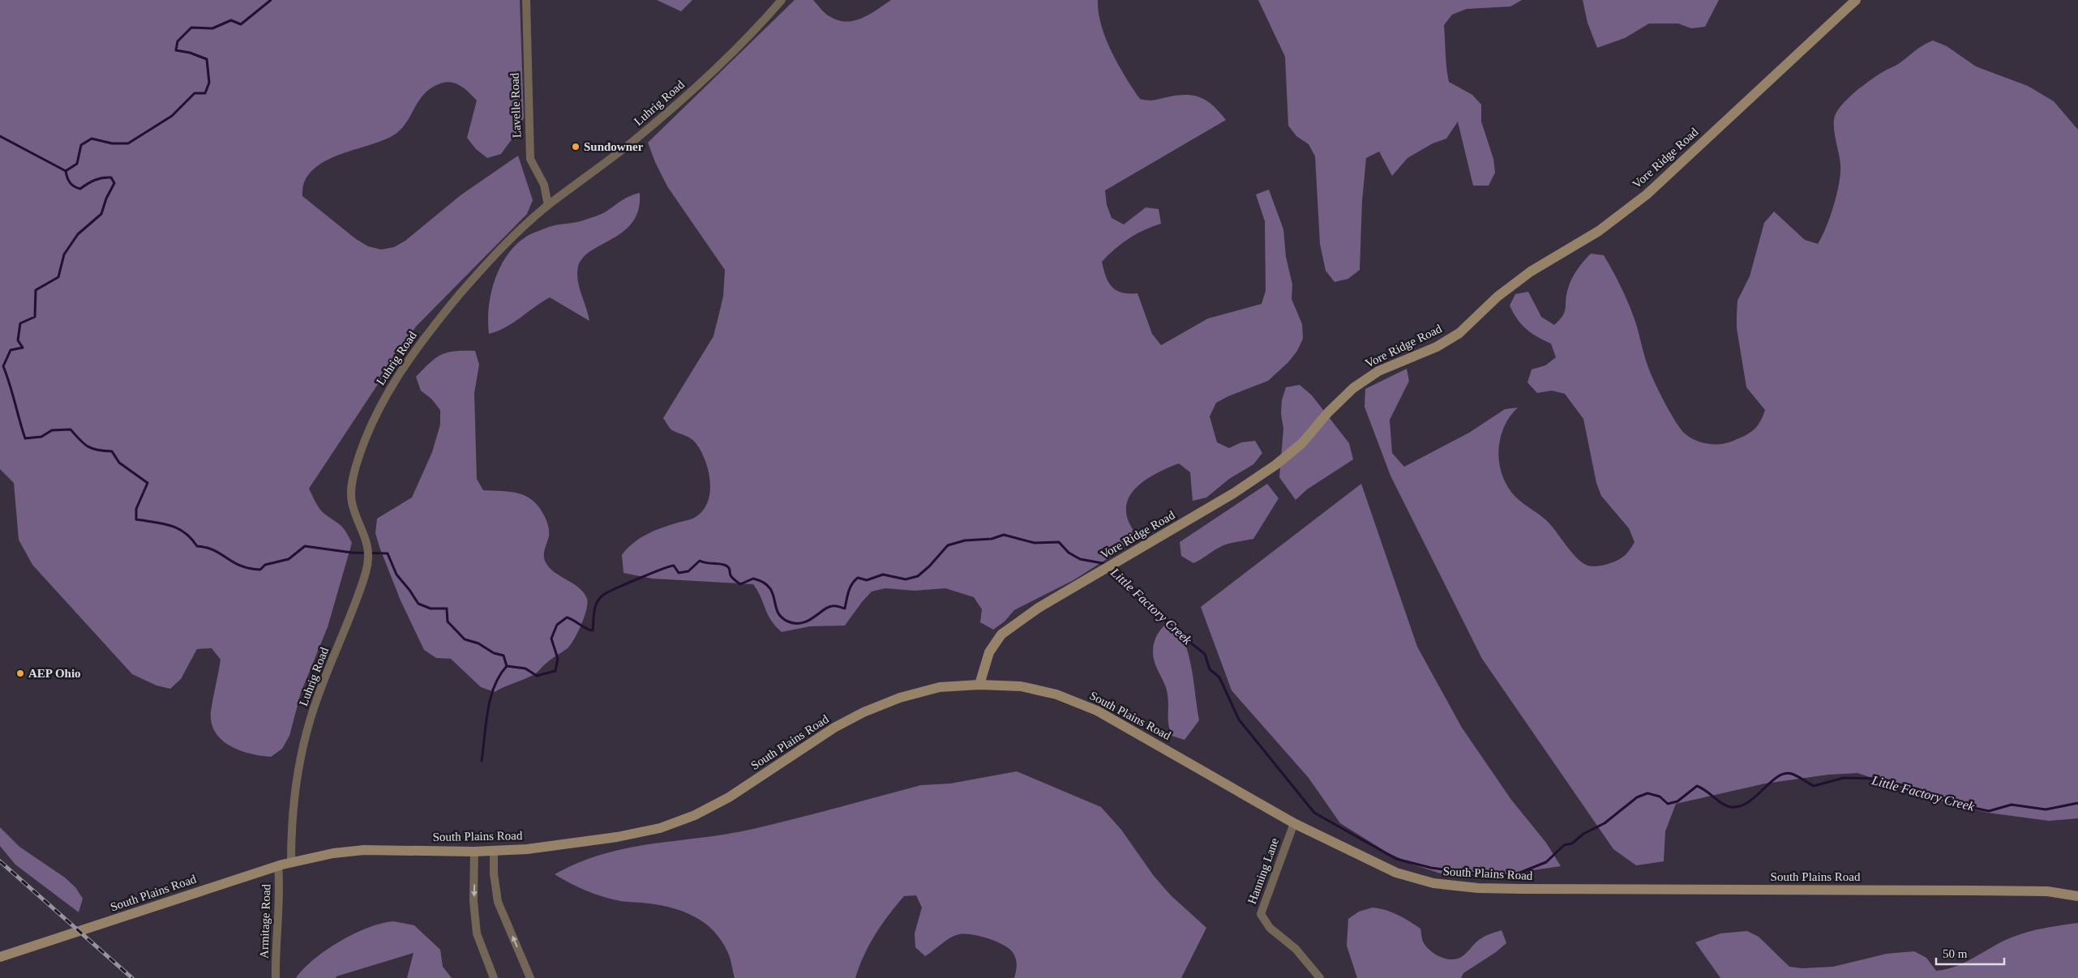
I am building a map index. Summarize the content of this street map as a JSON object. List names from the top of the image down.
{
  "streets": {
    "main road": ["Vore Ridge Road", "South Plains Road"],
    "street": [
      "Luhrig Road",
      "Lavelle Road",
      "Hanning Lane",
      "Armitage Road"
    ]
  },
  "crossings": [
    ["Luhrig Road", "Lavelle Road"],
    ["Luhrig Road", "South Plains Road"],
    ["Vore Ridge Road", "South Plains Road"],
    ["South Plains Road", "Hanning Lane"],
    ["South Plains Road", "Armitage Road"]
  ],
  "water": ["Little Factory Creek"],
  "places": ["Sundowner", "AEP Ohio"],
  "scale_bar": "50 m"
}
